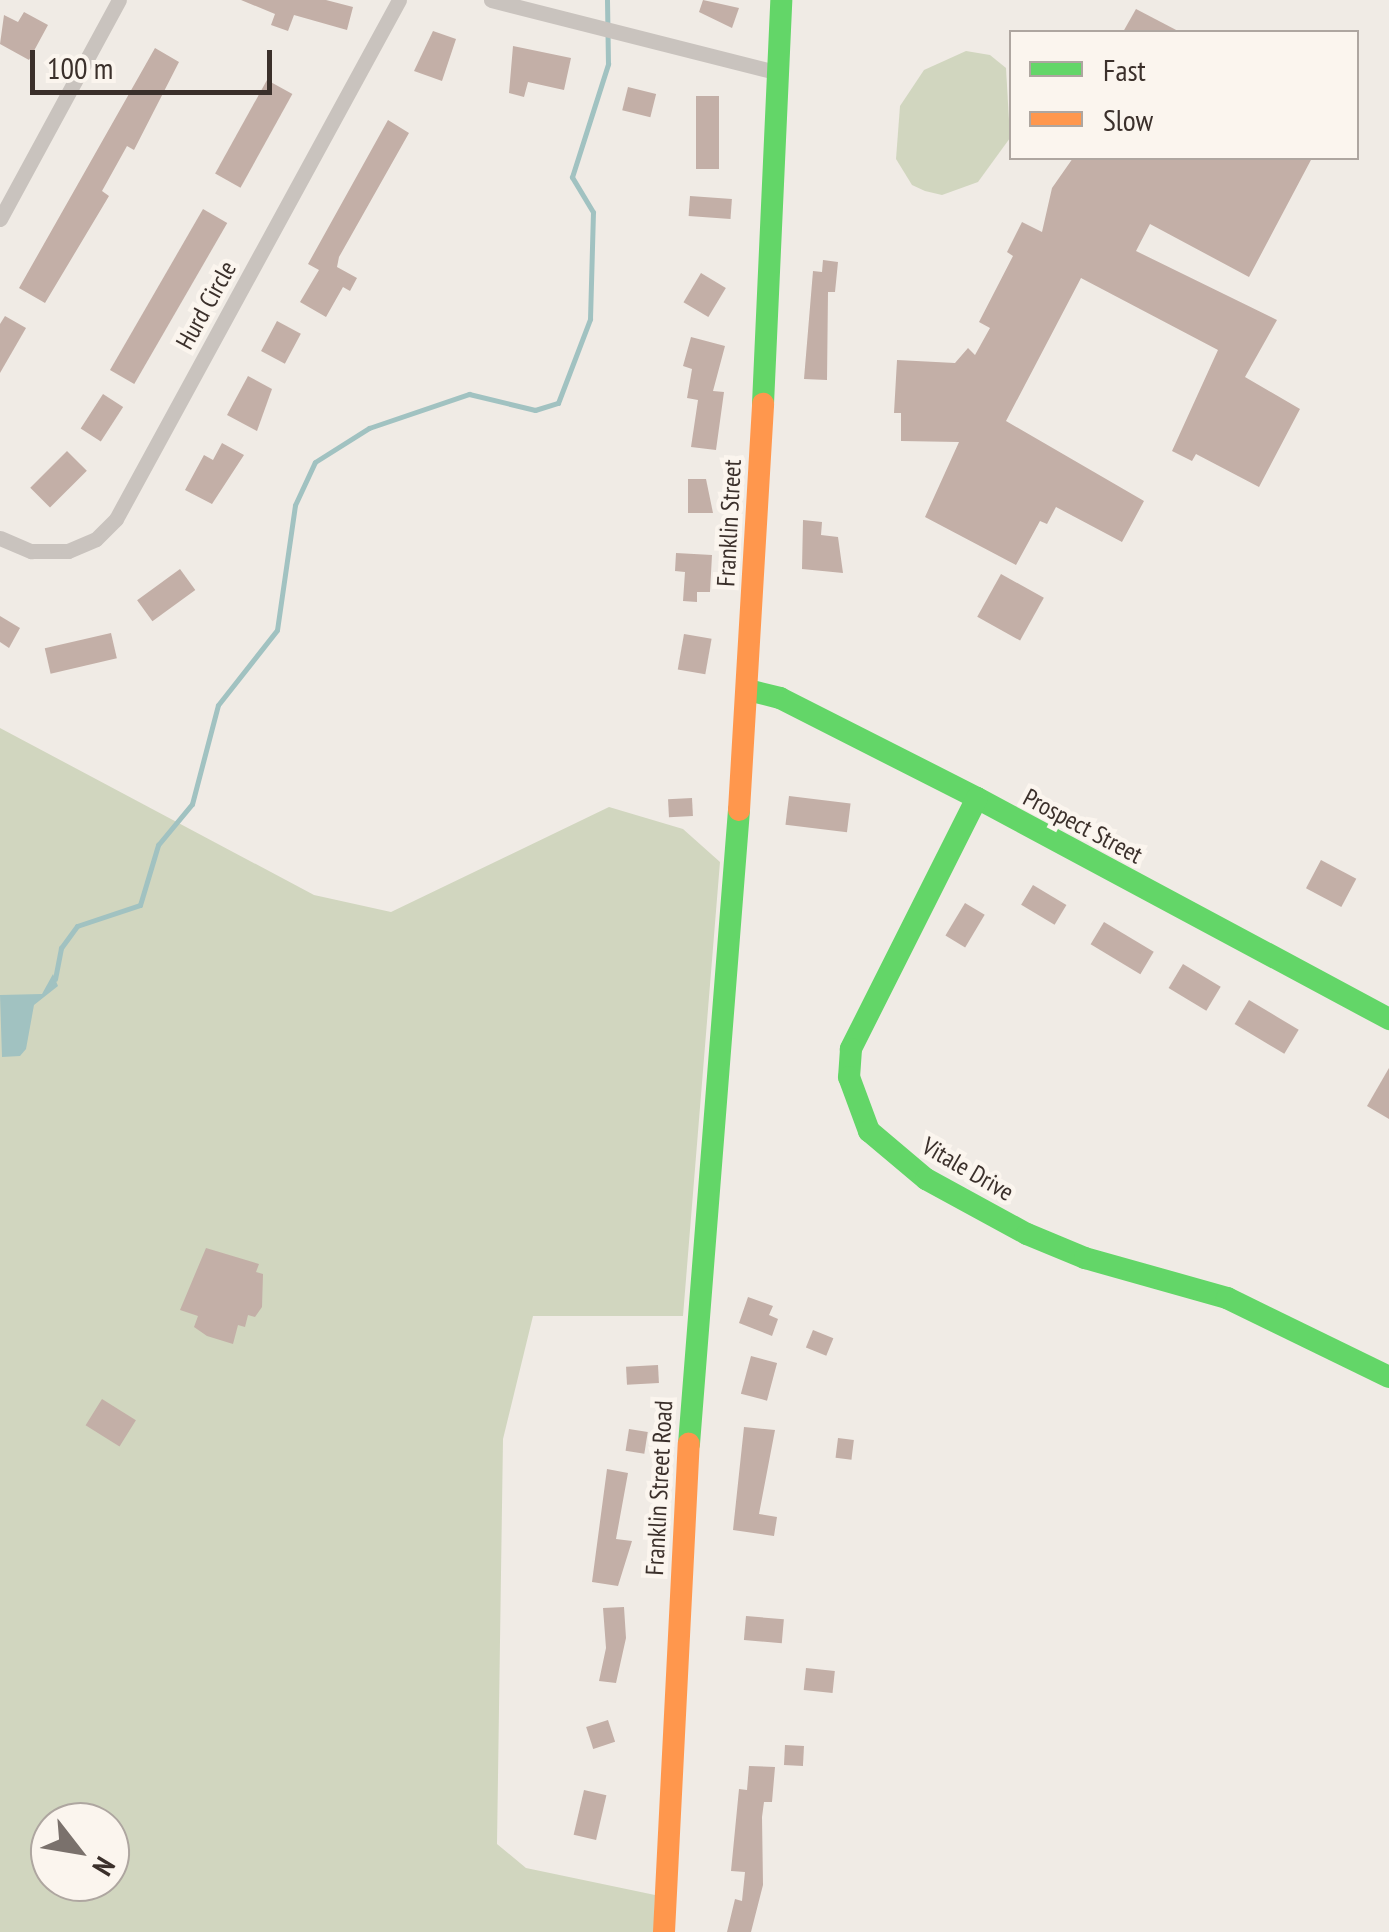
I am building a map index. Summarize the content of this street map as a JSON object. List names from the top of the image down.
{
  "streets": {
    "street": [
      "Hurd Circle",
      "Franklin Street",
      "Prospect Street",
      "Vitale Drive",
      "Franklin Street Road"
    ]
  },
  "crossings": [
    ["Franklin Street", "Prospect Street"],
    ["Franklin Street", "Franklin Street Road"],
    ["Prospect Street", "Vitale Drive"]
  ],
  "legend": ["Fast", "Slow"],
  "scale_bar": "100 m",
  "north": "bottom right"
}
